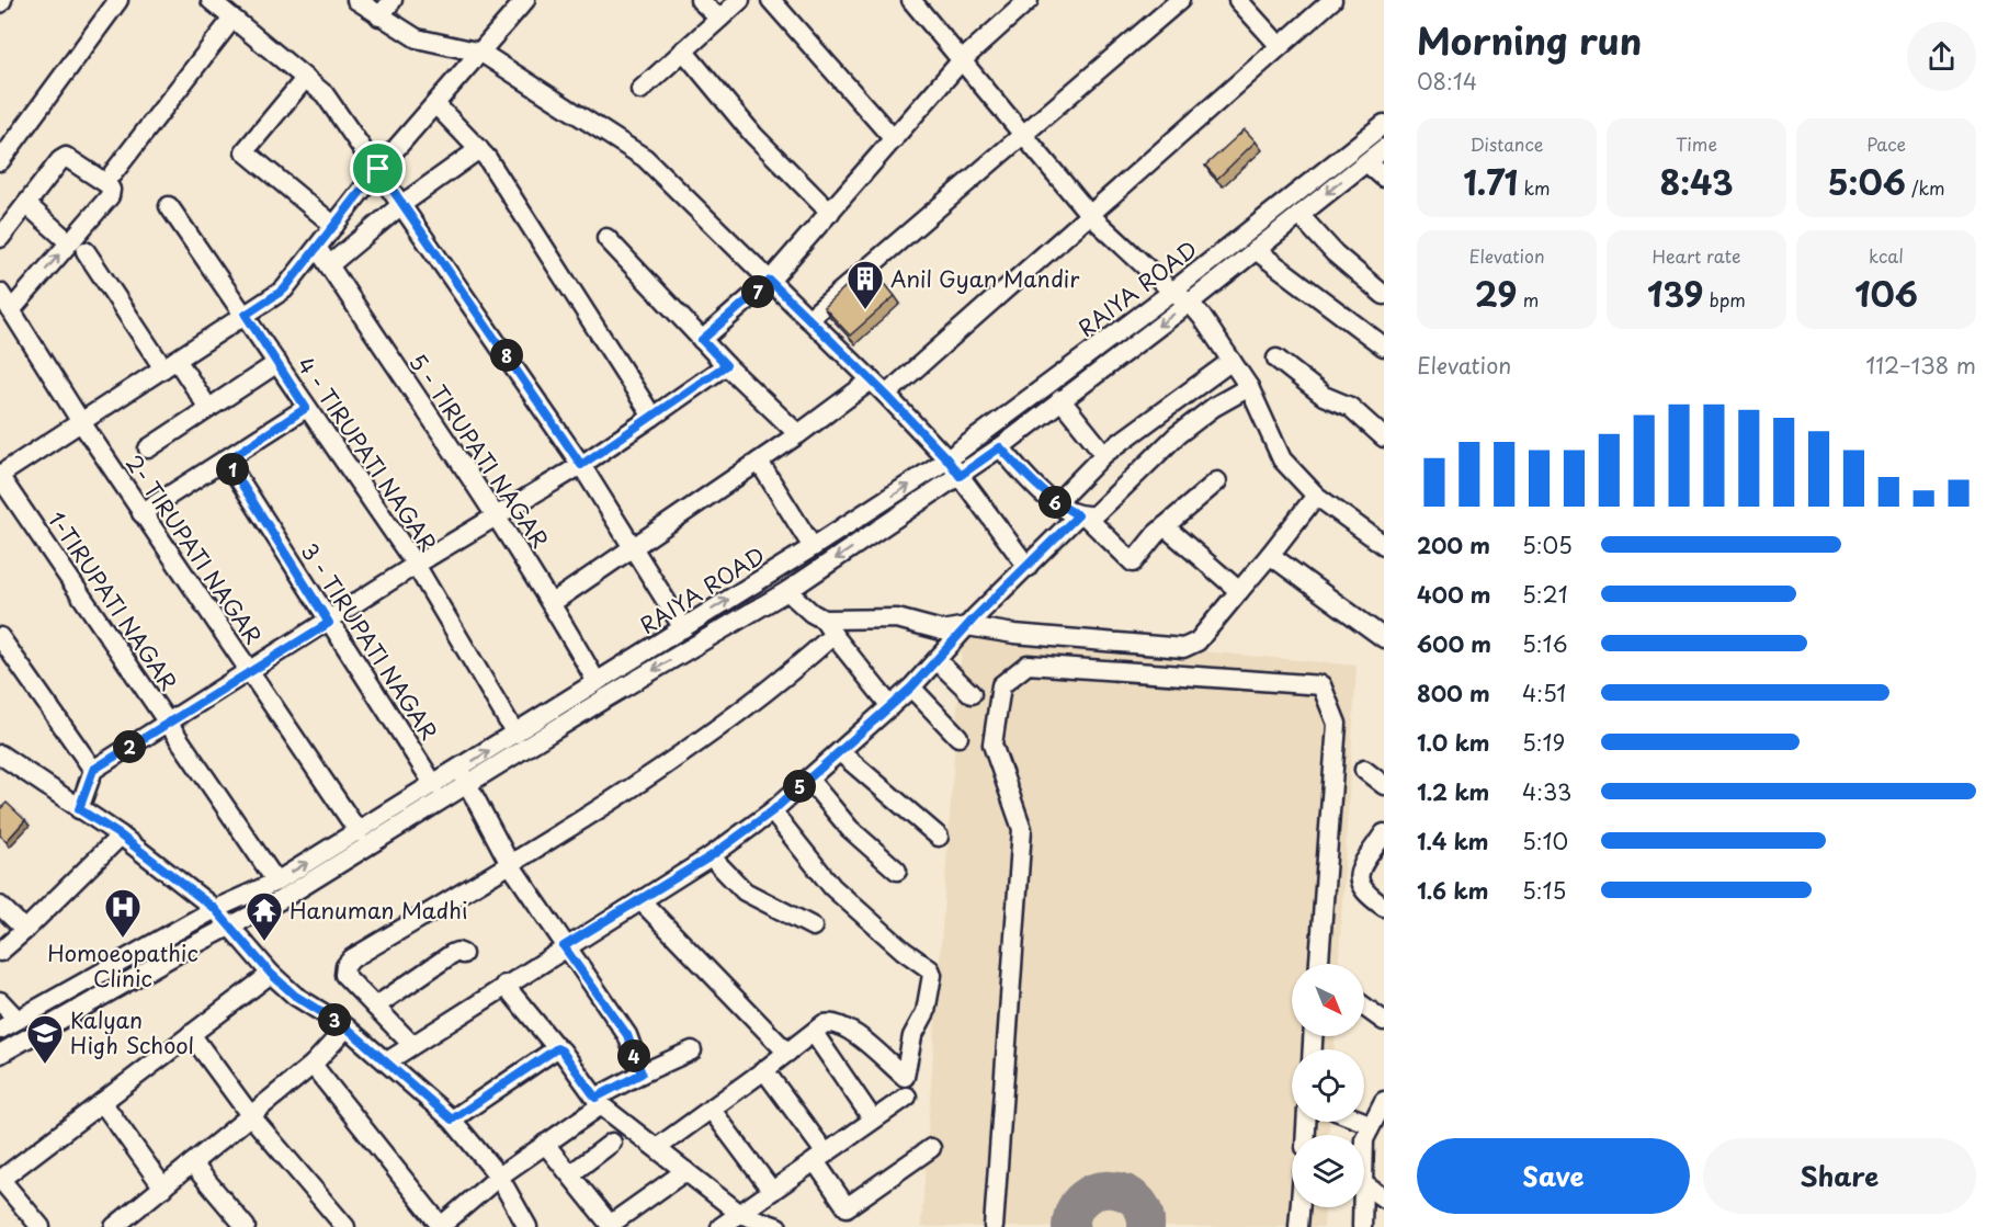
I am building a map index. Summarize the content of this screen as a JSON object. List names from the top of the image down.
{
  "streets": {
    "street": [
      "RAIYA ROAD",
      "5 - TIRUPATI NAGAR",
      "4 - TIRUPATI NAGAR",
      "2- TIRUPATI NAGAR",
      "1-TIRUPATI NAGAR",
      "3 - TIRUPATI NAGAR"
    ]
  },
  "crossings": [
    ["RAIYA ROAD", "5 - TIRUPATI NAGAR"],
    ["RAIYA ROAD", "4 - TIRUPATI NAGAR"],
    ["RAIYA ROAD", "2- TIRUPATI NAGAR"],
    ["RAIYA ROAD", "1-TIRUPATI NAGAR"],
    ["RAIYA ROAD", "3 - TIRUPATI NAGAR"]
  ],
  "places": {
    "building": ["Anil Gyan Mandir"],
    "hospital": ["Homoeopathic Clinic"],
    "temple": ["Hanuman Madhi"],
    "school or university": ["Kalyan High School"]
  },
  "north": "bottom right",
  "page": {
    "heading": ["Morning run", "08:14"],
    "stats": [
      ["Distance", "1.71 km"],
      ["Time", "8:43"],
      ["Pace", "5:06 /km"],
      ["Elevation", "29 m"],
      ["Heart rate", "139 bpm"],
      ["kcal", "106"]
    ],
    "pins": [
      "7",
      "8",
      "1",
      "6",
      "2",
      "5",
      "3",
      "4"
    ],
    "chart": ["Elevation", "112–138 m"],
    "list": [
      {
        "name": "200 m",
        "note": "5:05"
      },
      {
        "name": "400 m",
        "note": "5:21"
      },
      {
        "name": "600 m",
        "note": "5:16"
      },
      {
        "name": "800 m",
        "note": "4:51"
      },
      {
        "name": "1.0 km",
        "note": "5:19"
      },
      {
        "name": "1.2 km",
        "note": "4:33"
      },
      {
        "name": "1.4 km",
        "note": "5:10"
      },
      {
        "name": "1.6 km",
        "note": "5:15"
      }
    ],
    "buttons": ["Save", "Share"]
  }
}
